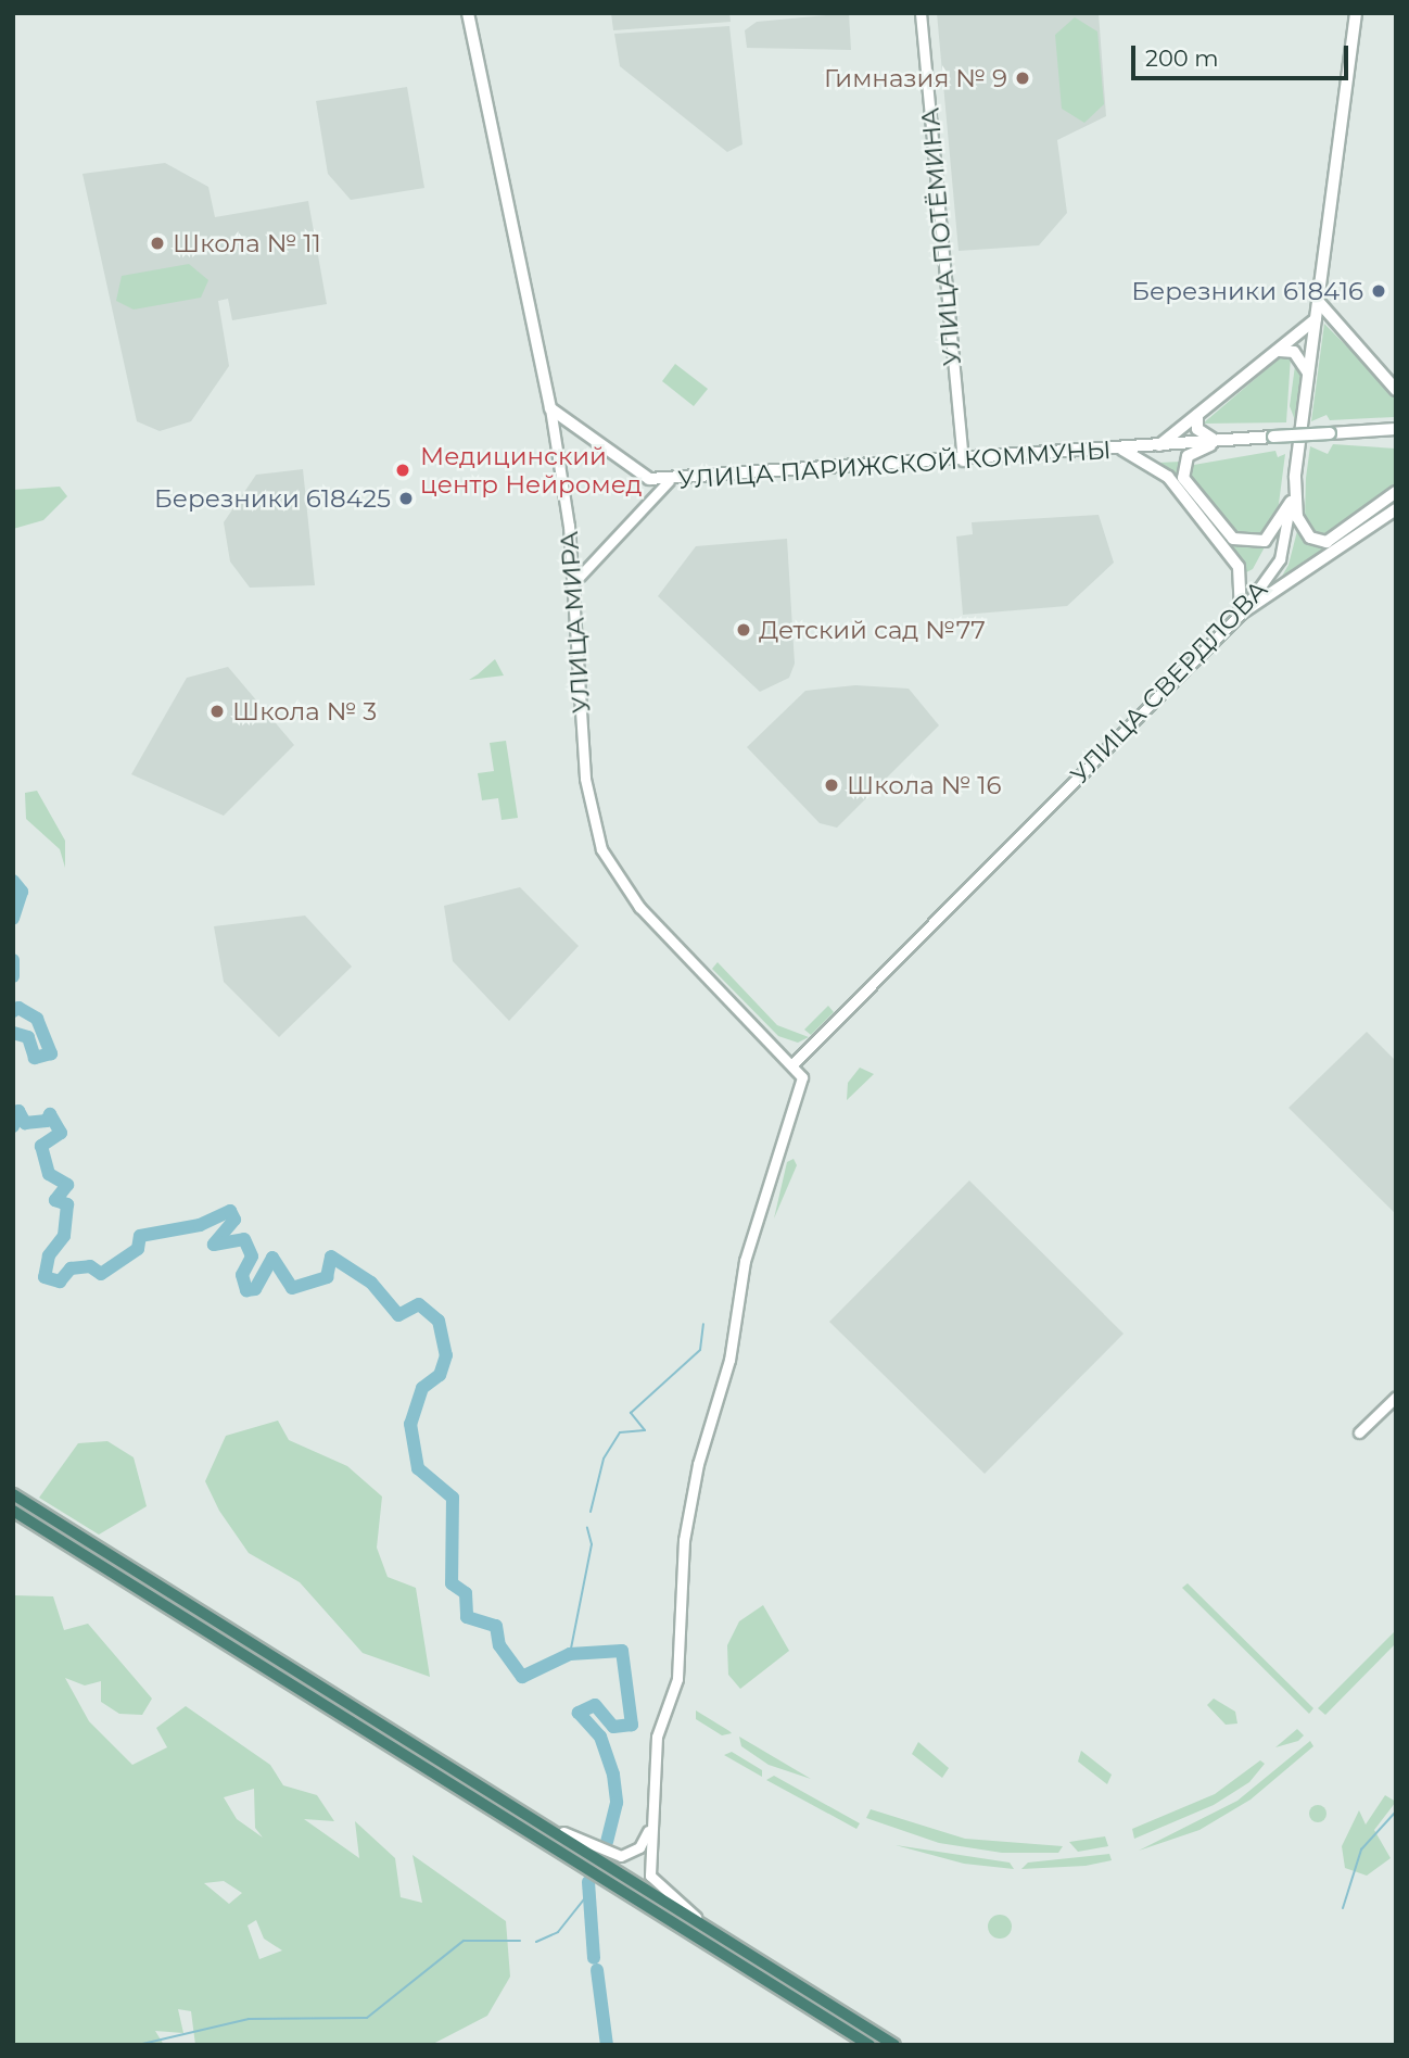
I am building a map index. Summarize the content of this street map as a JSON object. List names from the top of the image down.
{
  "streets": {
    "main road": ["УЛИЦА ПАРИЖСКОЙ КОММУНЫ", "УЛИЦА МИРА", "УЛИЦА СВЕРДЛОВА"],
    "street": ["УЛИЦА ПОТЁМИНА"]
  },
  "crossings": [
    ["УЛИЦА ПОТЁМИНА", "УЛИЦА ПАРИЖСКОЙ КОММУНЫ"],
    ["УЛИЦА ПАРИЖСКОЙ КОММУНЫ", "УЛИЦА МИРА"],
    ["УЛИЦА МИРА", "УЛИЦА СВЕРДЛОВА"]
  ],
  "places": [
    "Гимназия № 9",
    "Школа № 11",
    "Березники 618416",
    "Медицинский центр Нейромед",
    "Березники 618425",
    "Детский сад №77",
    "Школа № 3",
    "Школа № 16"
  ],
  "scale_bar": "200 m"
}
